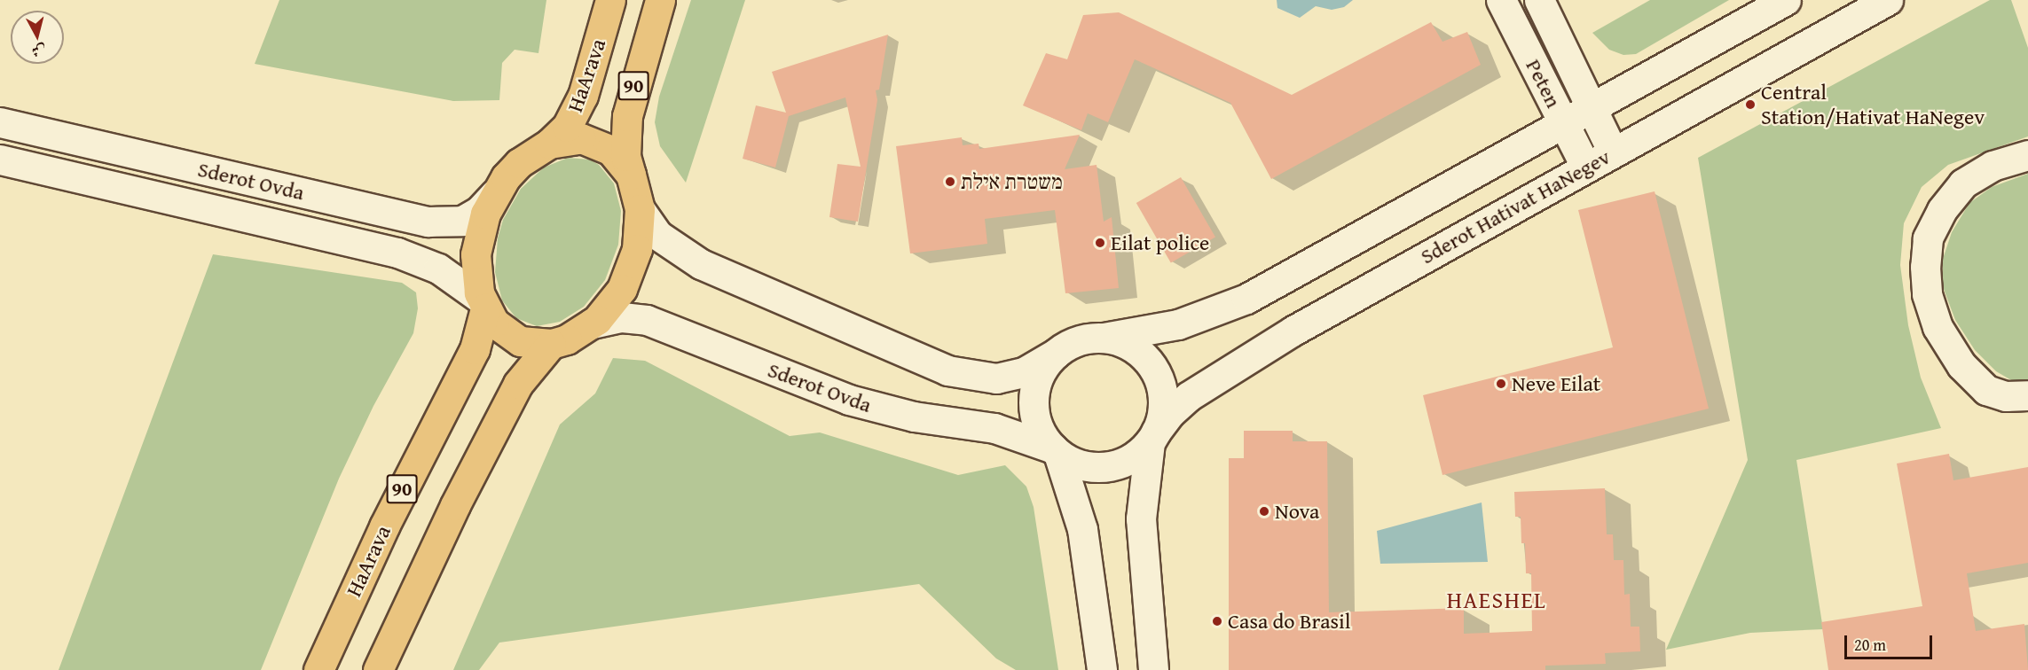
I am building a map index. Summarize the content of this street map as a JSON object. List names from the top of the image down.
{
  "streets": {
    "highway": ["HaArava", "90"],
    "main road": ["Peten", "Sderot Ovda", "Sderot Hativat HaNegev"]
  },
  "crossings": [
    ["HaArava", "90"],
    ["HaArava", "Sderot Ovda"],
    ["Peten", "Sderot Hativat HaNegev"],
    ["90", "Sderot Ovda"],
    ["Sderot Ovda", "Sderot Hativat HaNegev"]
  ],
  "districts": ["HAESHEL"],
  "places": [
    "Central Station/Hativat HaNegev",
    "משטרת אילת",
    "Eilat police",
    "Neve Eilat",
    "Nova",
    "Casa do Brasil"
  ],
  "scale_bar": "20 m",
  "north": "bottom"
}
